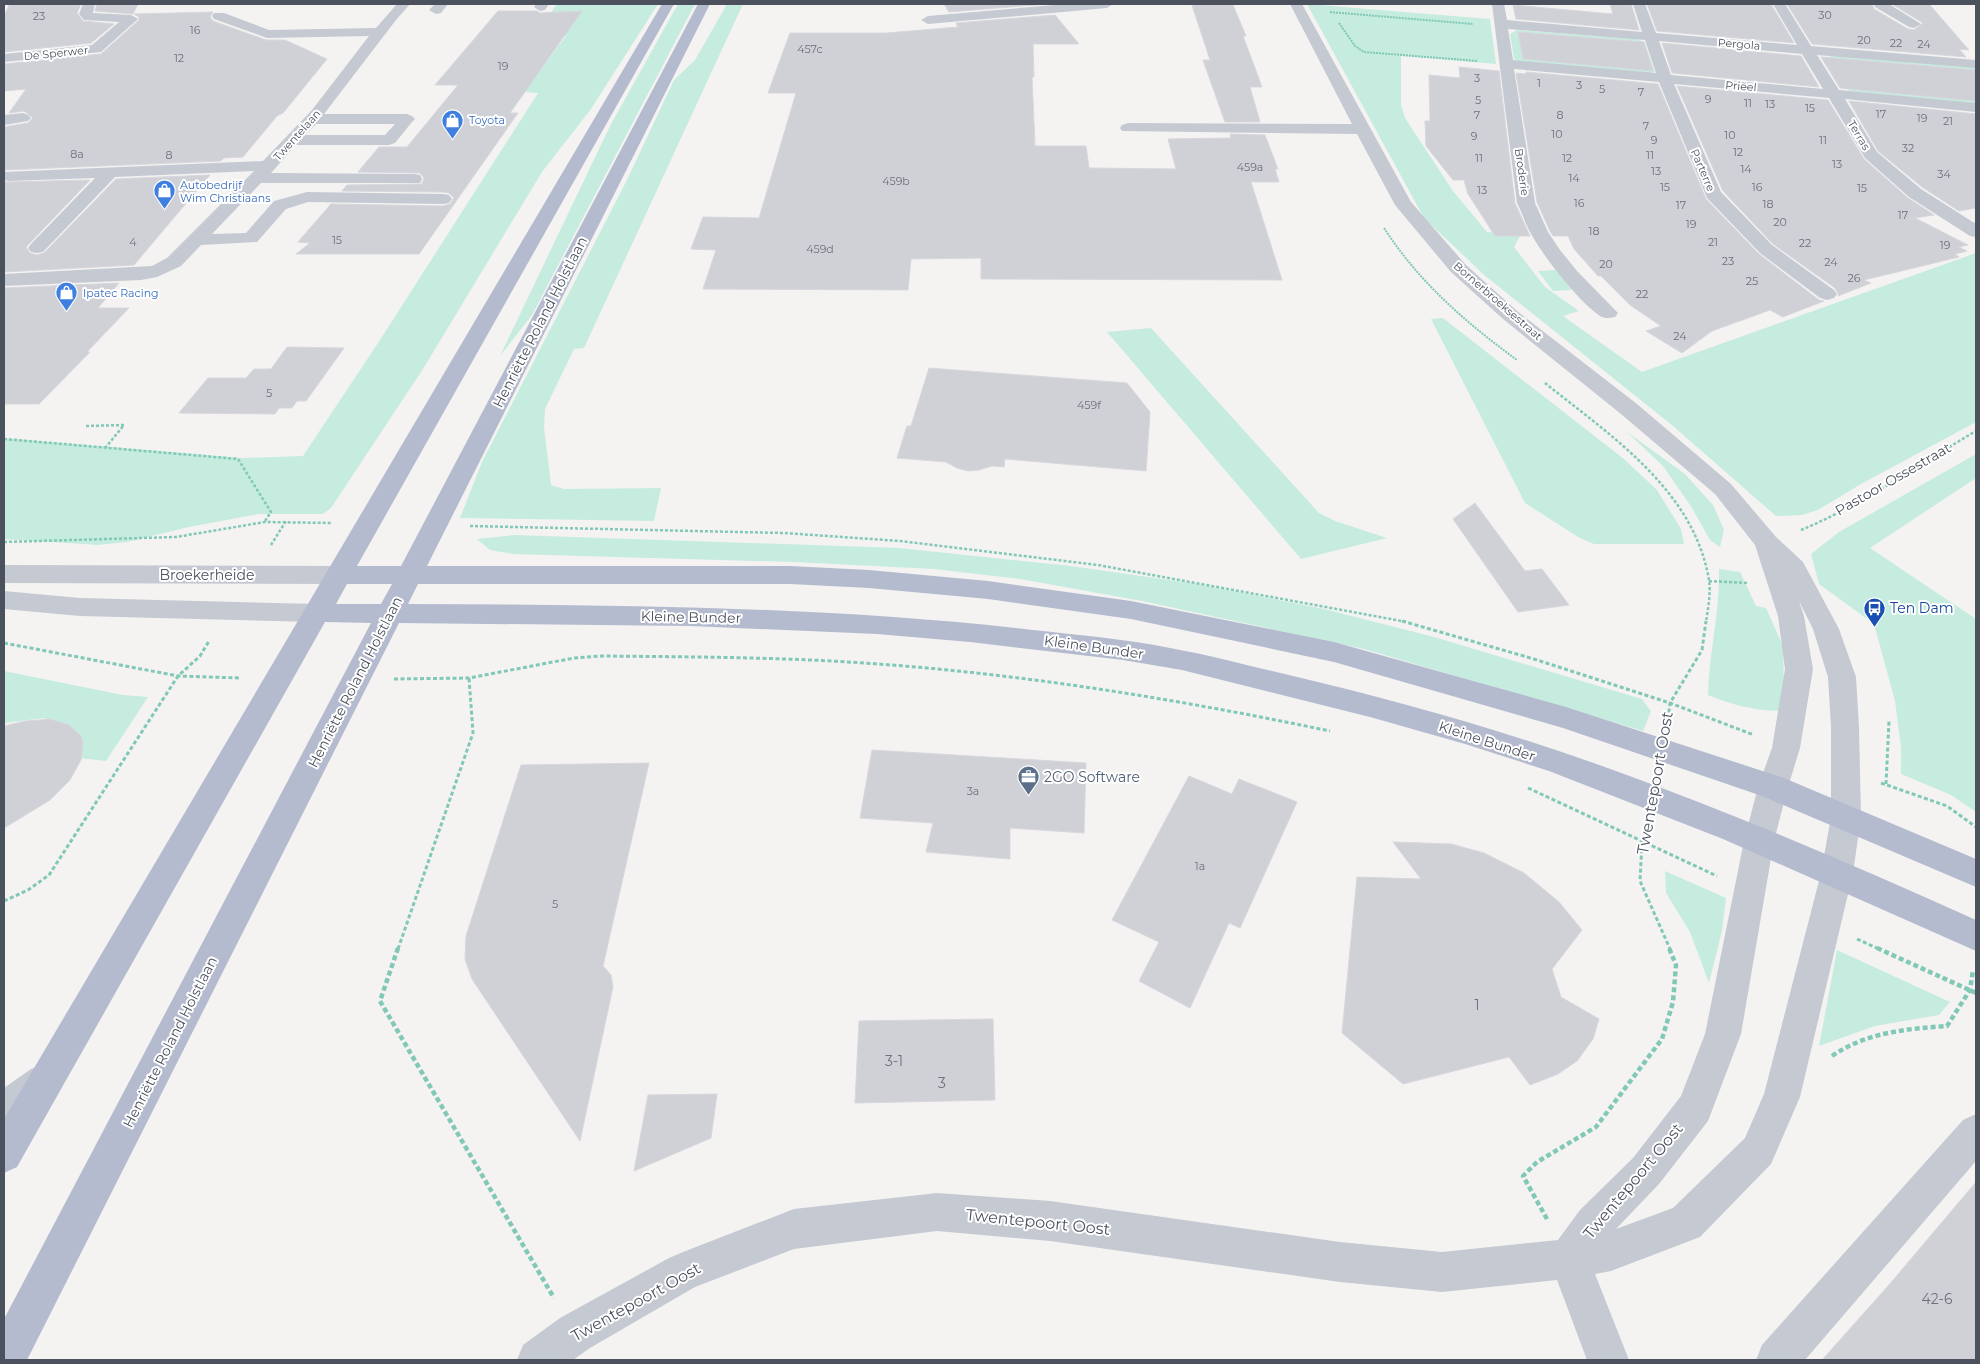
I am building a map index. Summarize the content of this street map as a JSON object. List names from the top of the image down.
{
  "streets": {
    "main road": ["Henriëtte Roland Holstlaan", "Broekerheide", "Kleine Bunder"],
    "street": [
      "Pergola",
      "De Sperwer",
      "Priëel",
      "Twentelaan",
      "Terras",
      "Parterre",
      "Broderie",
      "Bornerbroeksestraat",
      "Twentepoort Oost"
    ],
    "path": ["Pastoor Ossestraat"]
  },
  "crossings": [
    ["Pergola", "Terras"],
    ["Pergola", "Parterre"],
    ["Pergola", "Broderie"],
    ["Priëel", "Terras"],
    ["Priëel", "Parterre"],
    ["Priëel", "Broderie"],
    ["Bornerbroeksestraat", "Kleine Bunder"],
    ["Bornerbroeksestraat", "Twentepoort Oost"],
    ["Henriëtte Roland Holstlaan", "Broekerheide"],
    ["Henriëtte Roland Holstlaan", "Kleine Bunder"],
    ["Kleine Bunder", "Twentepoort Oost"]
  ],
  "places": {
    "shop": ["Toyota", "Autobedrijf Wim Christiaans", "Ipatec Racing"],
    "bus stop": ["Ten Dam"],
    "office": ["2GO Software"]
  },
  "house_numbers": [
    "30",
    "23",
    "16",
    "20",
    "22",
    "24",
    "457c",
    "12",
    "19",
    "3",
    "1",
    "3",
    "5",
    "7",
    "9",
    "5",
    "11",
    "13",
    "15",
    "17",
    "7",
    "8",
    "19",
    "21",
    "7",
    "10",
    "10",
    "9",
    "9",
    "11",
    "32",
    "12",
    "8a",
    "8",
    "11",
    "11",
    "12",
    "13",
    "459a",
    "14",
    "13",
    "34",
    "14",
    "459b",
    "15",
    "16",
    "15",
    "13",
    "16",
    "18",
    "17",
    "17",
    "20",
    "19",
    "18",
    "15",
    "4",
    "21",
    "22",
    "19",
    "459d",
    "23",
    "24",
    "20",
    "26",
    "25",
    "22",
    "24",
    "5",
    "459f",
    "3a",
    "1a",
    "5",
    "1",
    "3-1",
    "3",
    "42-6"
  ]
}
